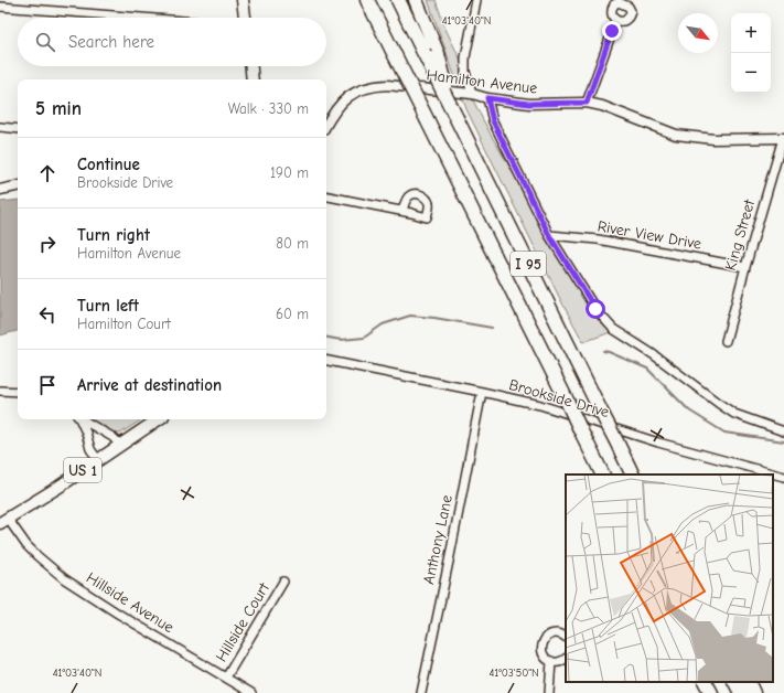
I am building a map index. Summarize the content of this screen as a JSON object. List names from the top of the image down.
{
  "streets": {
    "highway": ["I 95"],
    "main road": ["US 1"],
    "street": [
      "Hamilton Avenue",
      "River View Drive",
      "King Street",
      "Brookside Drive",
      "Anthony Lane",
      "Hillside Avenue",
      "Hillside Court"
    ]
  },
  "crossings": [
    ["Hamilton Avenue", "King Street"],
    ["River View Drive", "King Street"],
    ["Brookside Drive", "Anthony Lane"],
    ["US 1", "Hillside Avenue"],
    ["Hillside Avenue", "Hillside Court"]
  ],
  "north": "bottom right",
  "page": {
    "map_buttons": ["+", "−"],
    "search": "Search here",
    "heading": ["5 min", "Walk · 330 m"],
    "list": [
      ["Continue", "Brookside Drive", "190 m"],
      ["Turn right", "Hamilton Avenue", "80 m"],
      ["Turn left", "Hamilton Court", "60 m"],
      "Arrive at destination"
    ]
  },
  "coordinates": ["41°03'40\"N", "41°03'50\"N"]
}
